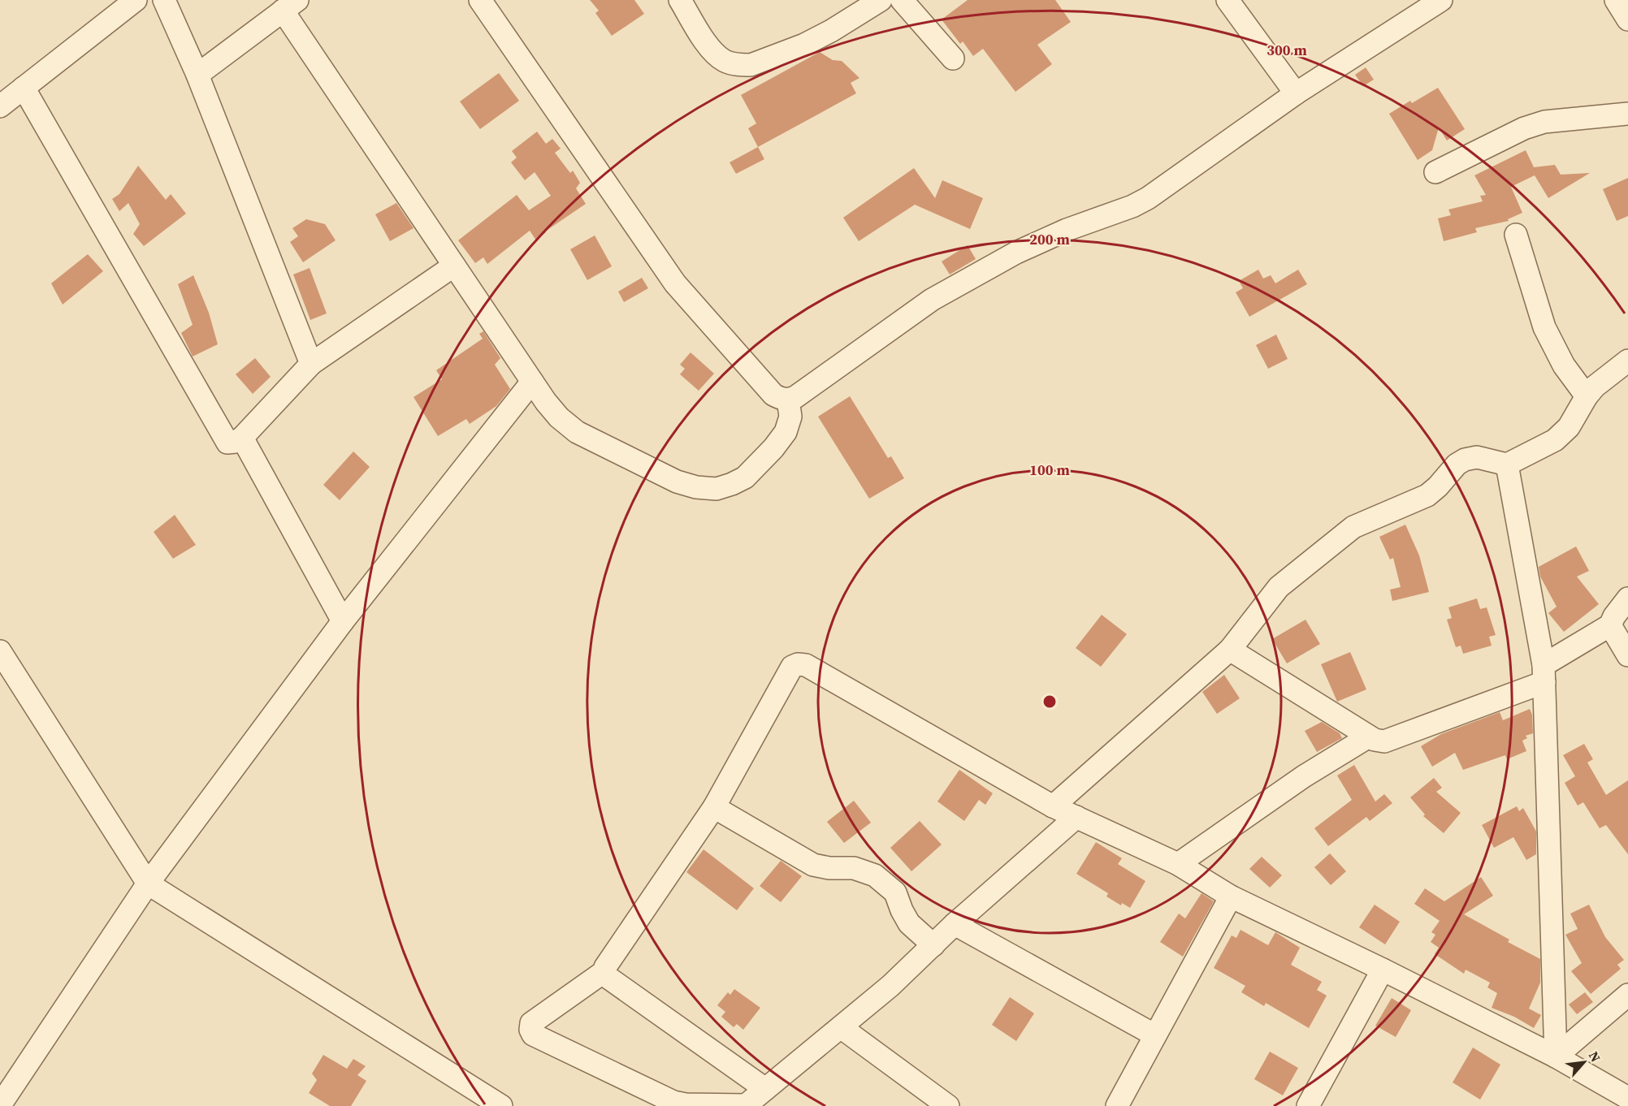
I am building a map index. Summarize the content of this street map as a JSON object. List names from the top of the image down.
{
  "north": "top right",
  "rings": ["300 m", "200 m", "100 m"]
}
